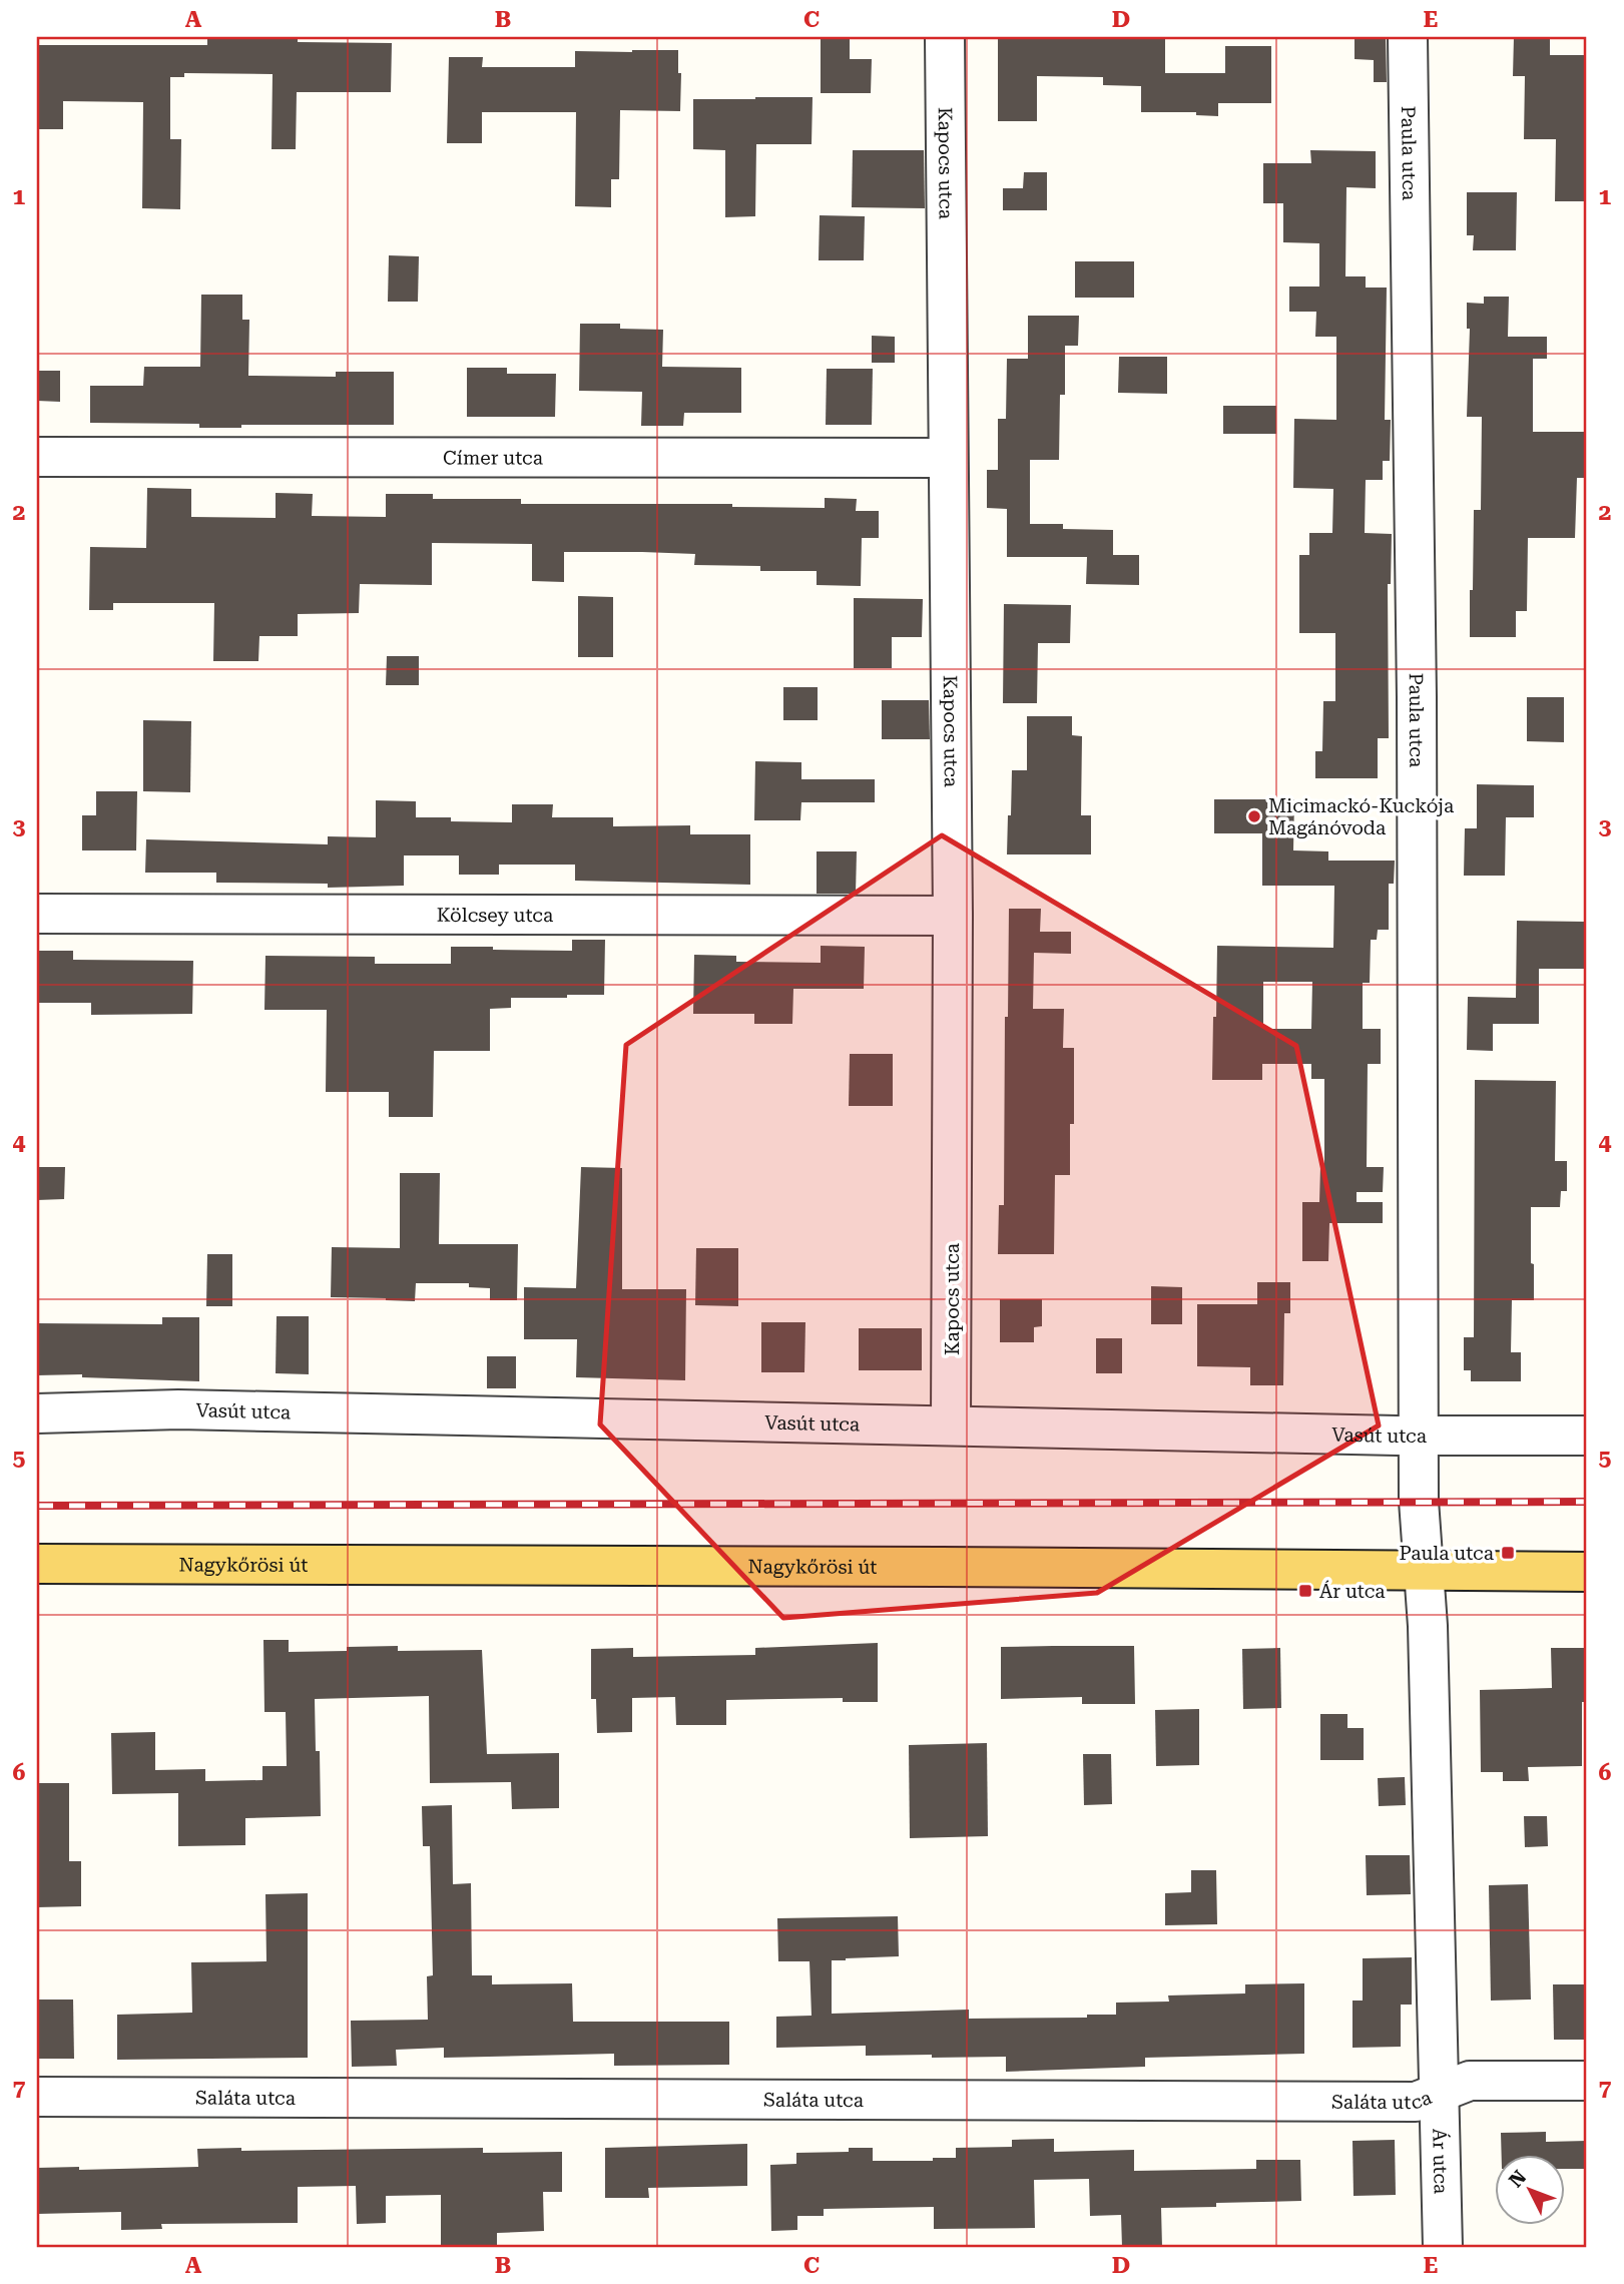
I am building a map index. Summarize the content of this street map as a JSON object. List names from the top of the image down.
{
  "streets": {
    "main road": ["Nagykőrösi út"],
    "street": [
      "Paula utca",
      "Kapocs utca",
      "Címer utca",
      "Kölcsey utca",
      "Vasút utca",
      "Saláta utca",
      "Ár utca"
    ]
  },
  "crossings": [
    ["Paula utca", "Vasút utca"],
    ["Paula utca", "Nagykőrösi út"],
    ["Paula utca", "Ár utca"],
    ["Kapocs utca", "Címer utca"],
    ["Kapocs utca", "Kölcsey utca"],
    ["Kapocs utca", "Vasút utca"],
    ["Nagykőrösi út", "Ár utca"],
    ["Saláta utca", "Ár utca"]
  ],
  "places": {
    "other": ["Micimackó-Kuckója Magánóvoda"],
    "transit": ["Paula utca", "Ár utca"]
  },
  "north": "top left",
  "grid": {
    "columns": [
      "A",
      "B",
      "C",
      "D",
      "E"
    ],
    "rows": [
      "1",
      "2",
      "3",
      "4",
      "5",
      "6",
      "7"
    ]
  }
}
